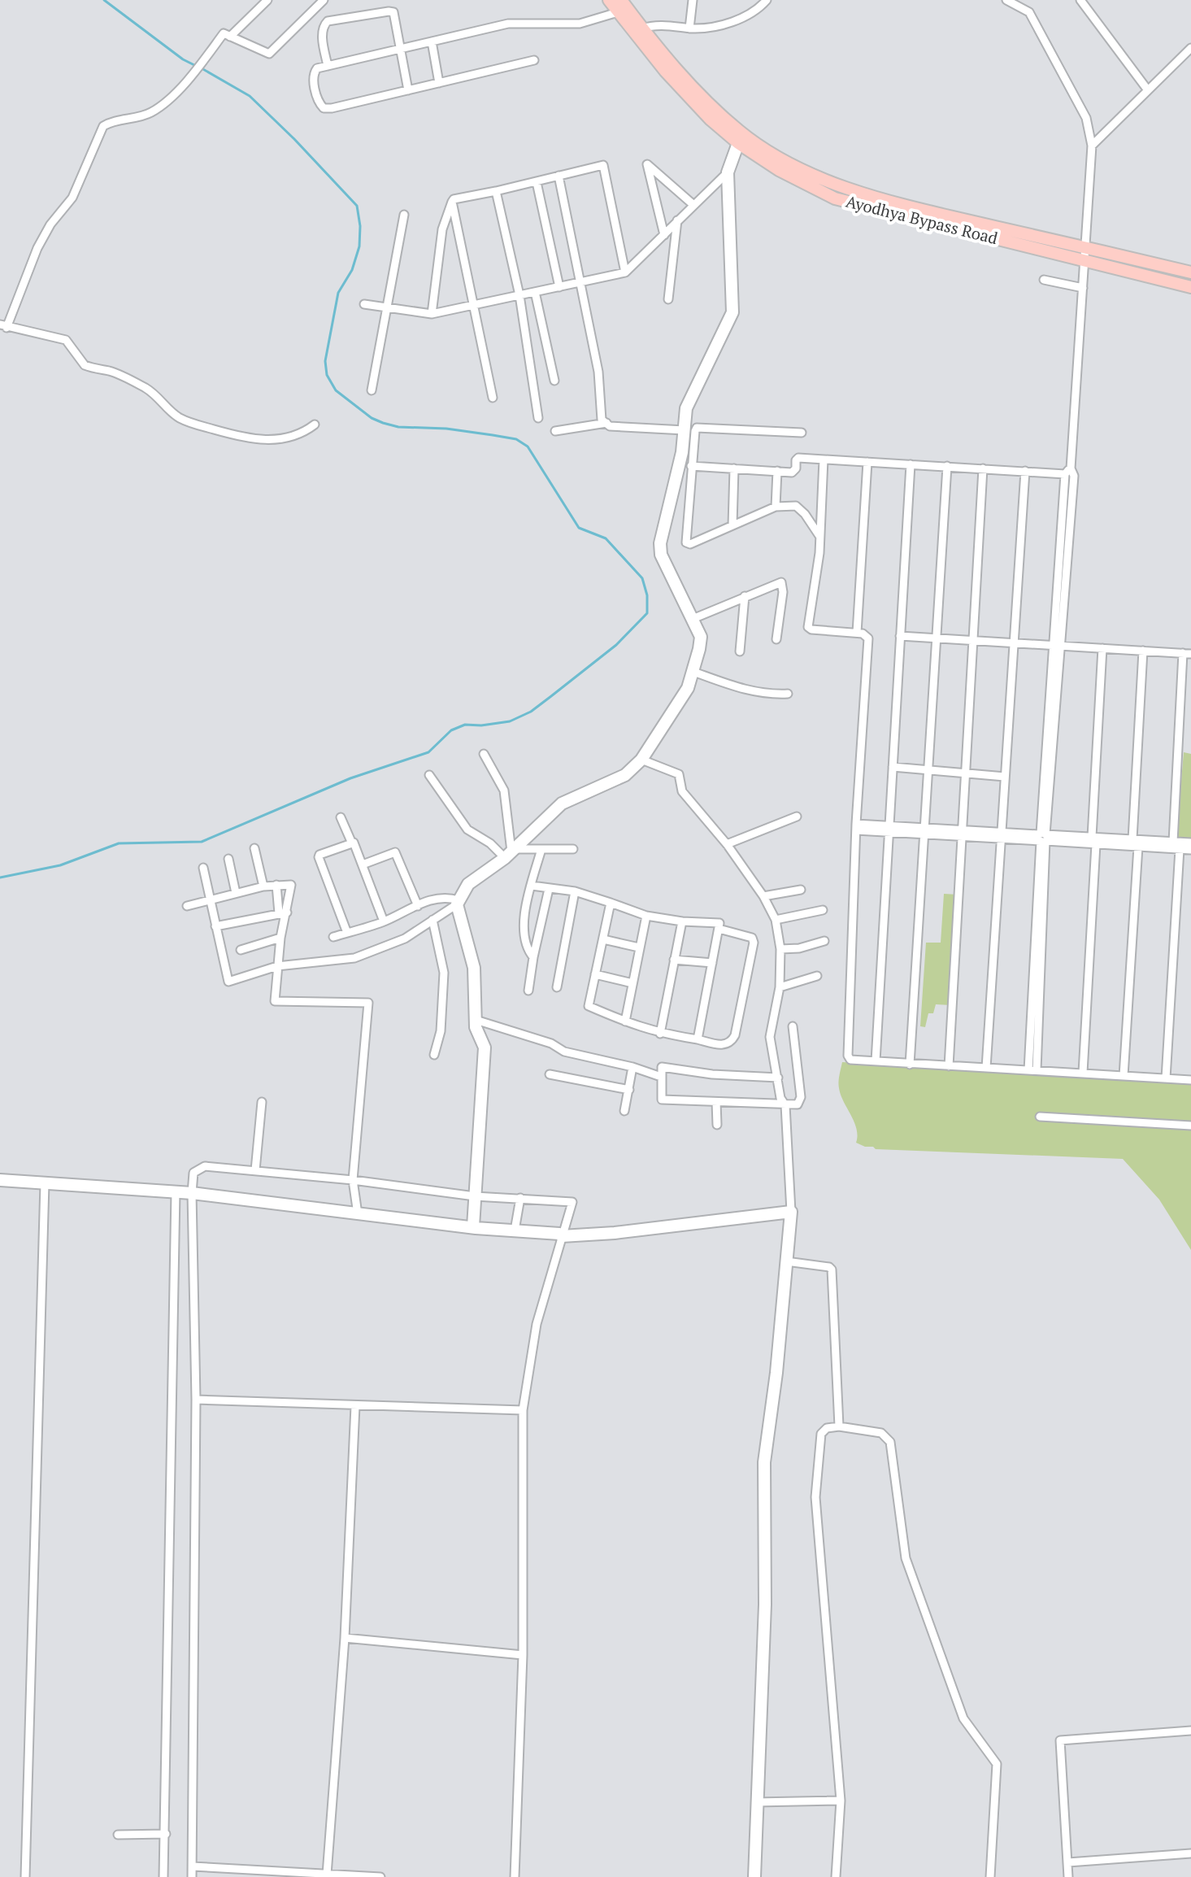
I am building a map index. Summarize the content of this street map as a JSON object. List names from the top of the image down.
{
  "streets": {
    "main road": ["Ayodhya Bypass Road"]
  }
}
